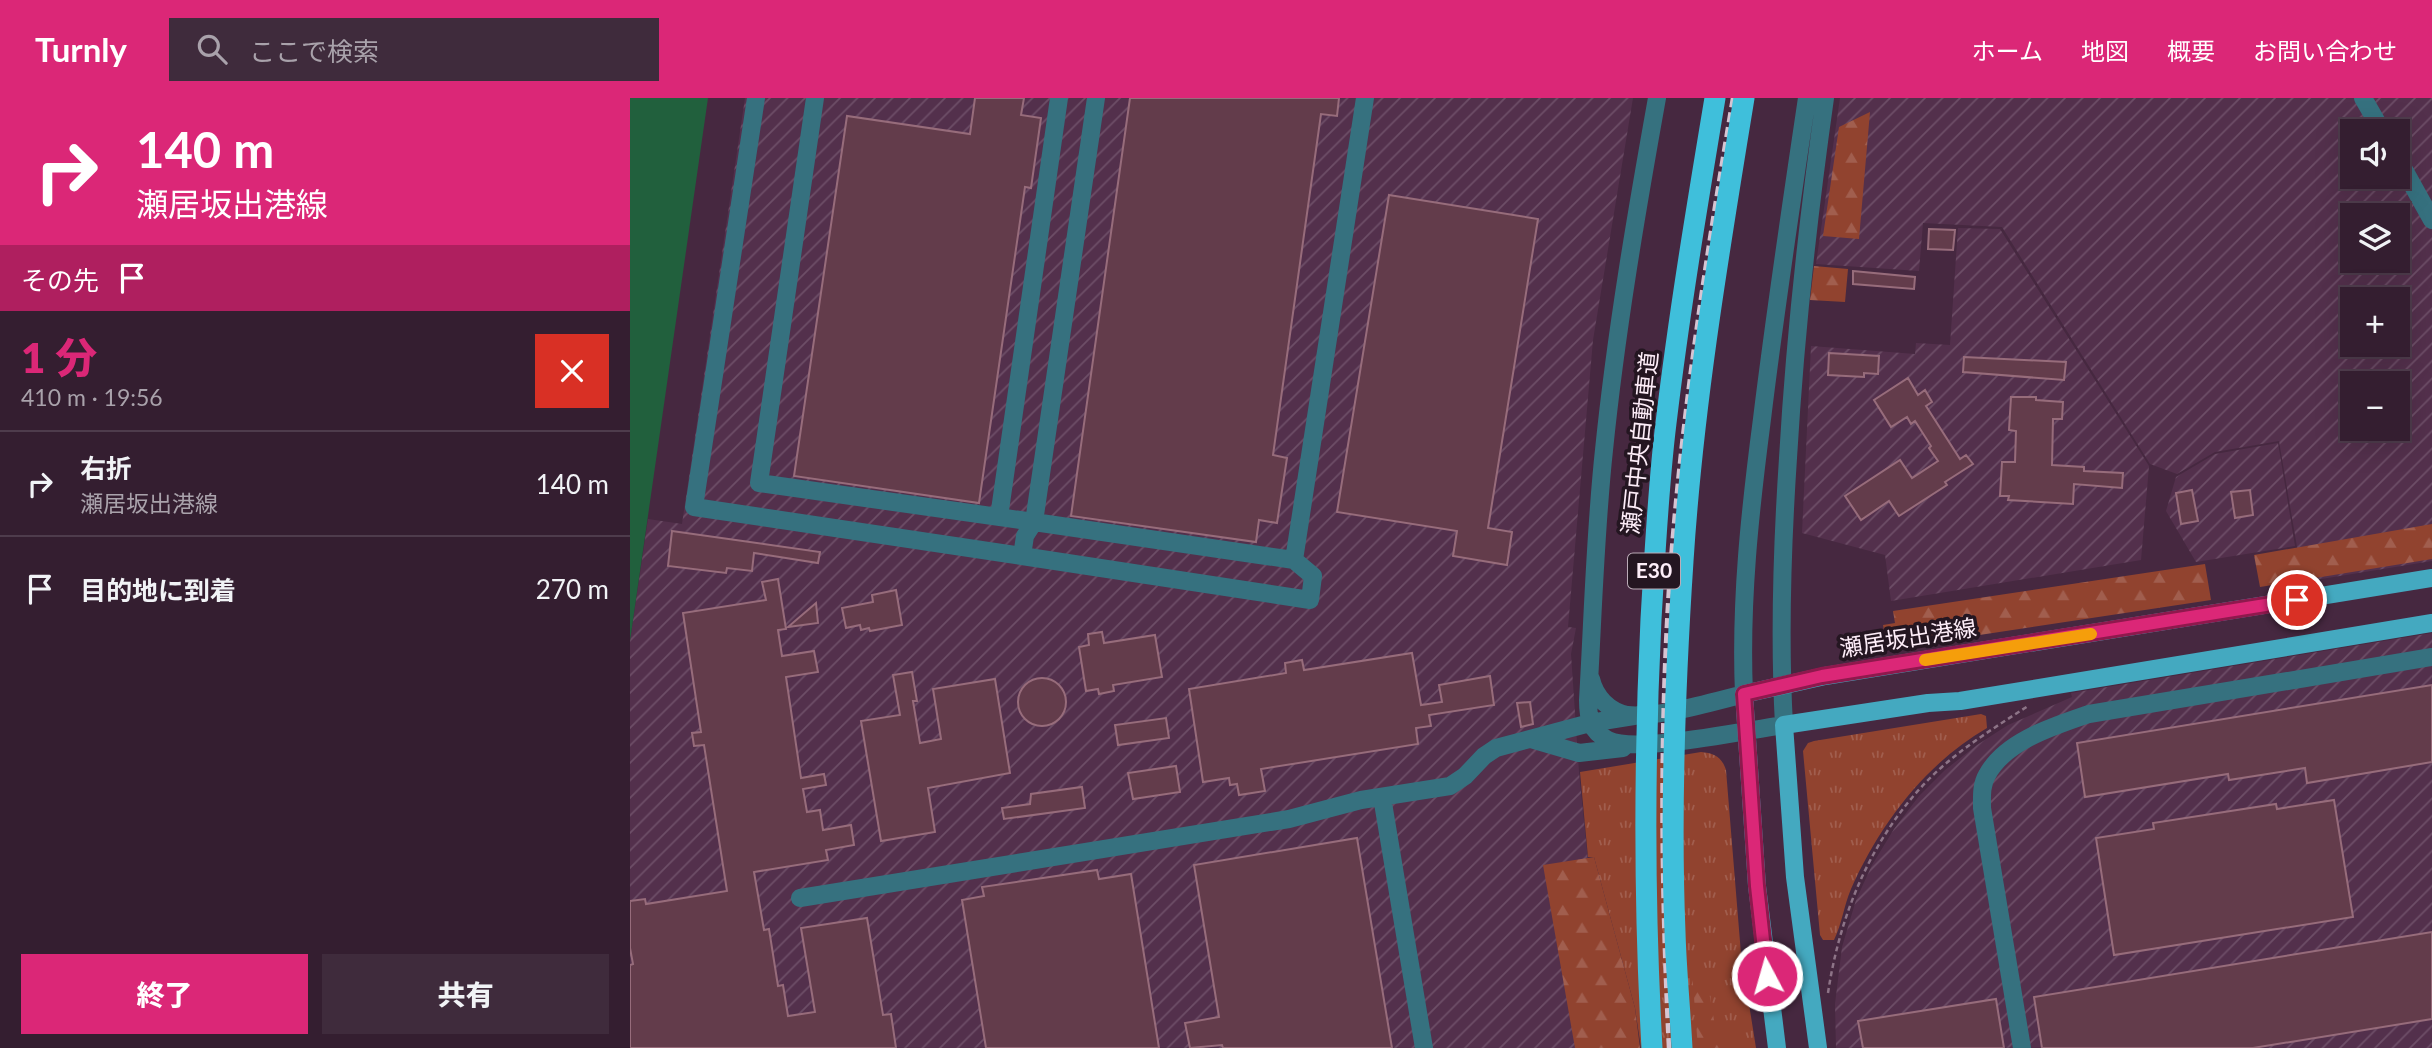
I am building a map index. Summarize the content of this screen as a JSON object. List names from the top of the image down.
{
  "streets": {
    "highway": ["瀬戸中央自動車道", "E30"],
    "main road": ["瀬居坂出港線"]
  },
  "page": {
    "header": "Turnly",
    "search": "ここで検索",
    "nav": [
      "ホーム",
      "地図",
      "概要",
      "お問い合わせ"
    ],
    "turn": ["140 m", "瀬居坂出港線"],
    "map_buttons": ["+", "−"],
    "then": "その先",
    "heading": ["1 分", "410 m · 19:56"],
    "list": [
      {
        "name": "右折",
        "note": "瀬居坂出港線",
        "value": "140 m"
      },
      {
        "name": "目的地に到着",
        "value": "270 m"
      }
    ],
    "buttons": ["終了", "共有"]
  }
}
